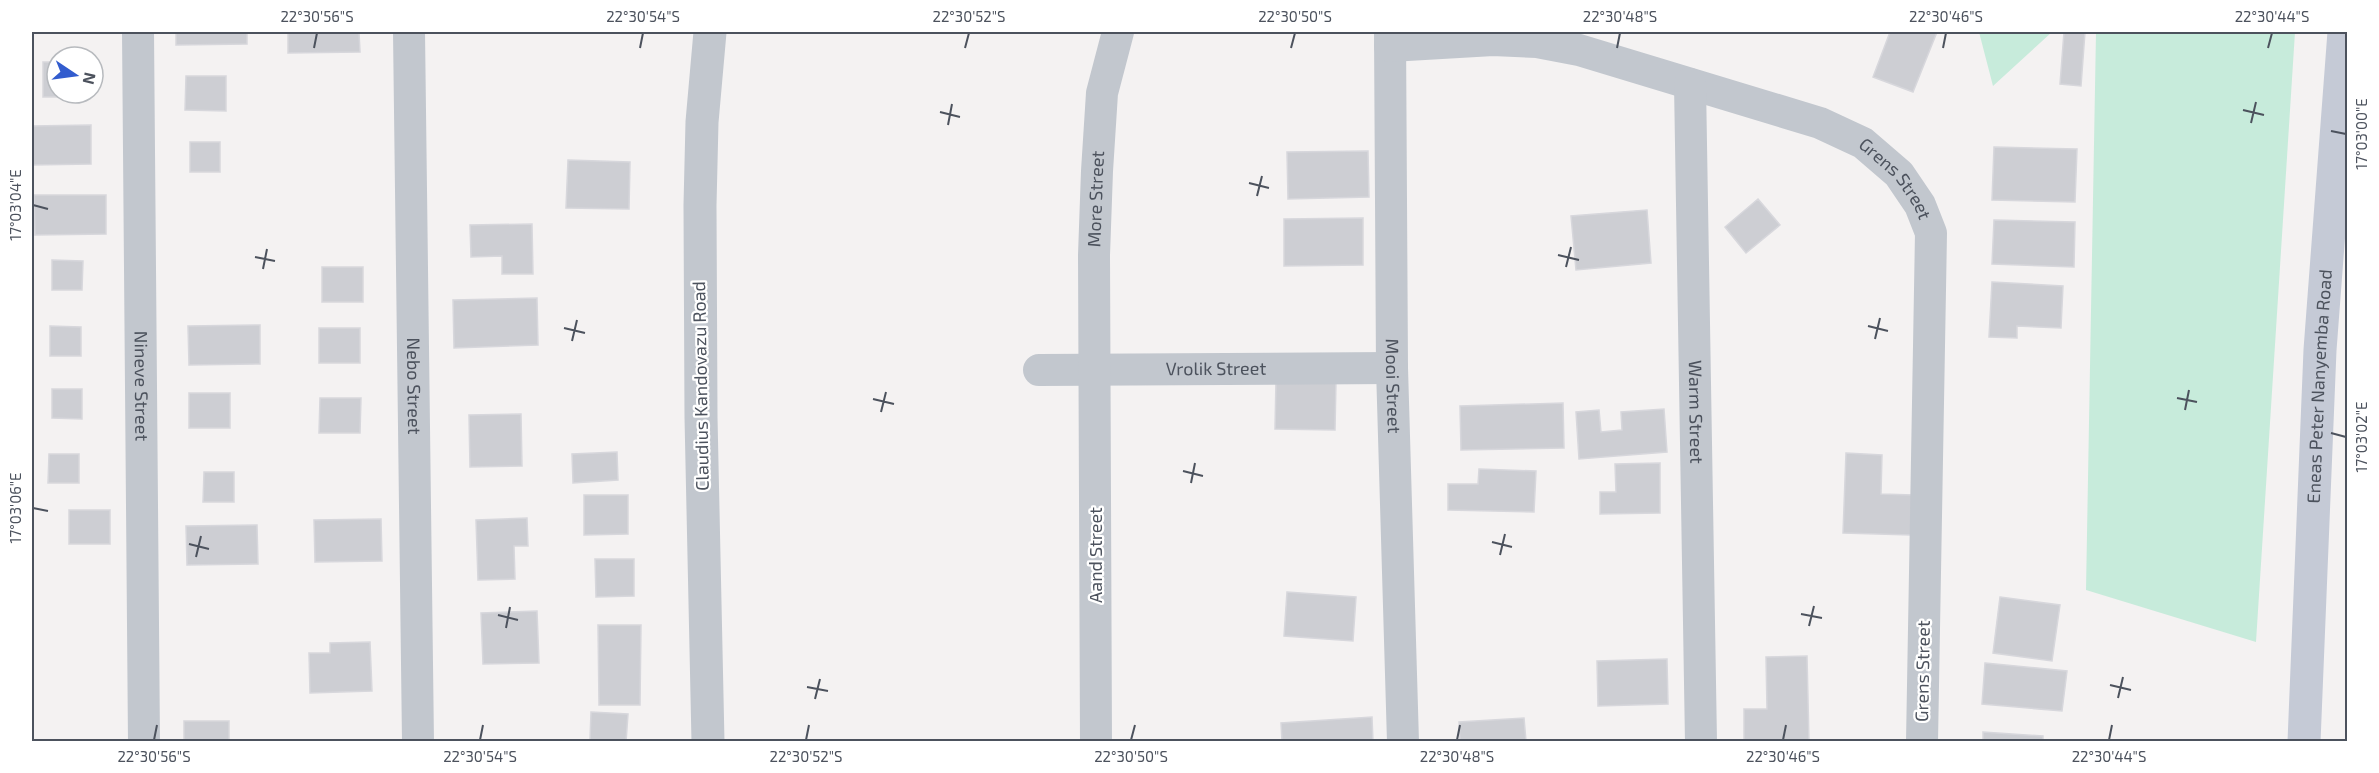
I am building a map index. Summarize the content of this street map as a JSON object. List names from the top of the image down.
{
  "streets": {
    "main road": ["Eneas Peter Nanyemba Road"],
    "street": [
      "Grens Street",
      "More Street",
      "Vrolik Street",
      "Claudius Kandovazu Road",
      "Nineve Street",
      "Nebo Street",
      "Mooi Street",
      "Warm Street",
      "Aand Street"
    ]
  },
  "crossings": [
    ["Grens Street", "Mooi Street"],
    ["Grens Street", "Warm Street"],
    ["More Street", "Vrolik Street"],
    ["More Street", "Aand Street"],
    ["Vrolik Street", "Mooi Street"],
    ["Vrolik Street", "Aand Street"]
  ],
  "north": "right",
  "coordinates": [
    "22°30'56\"S",
    "22°30'54\"S",
    "22°30'52\"S",
    "22°30'50\"S",
    "22°30'48\"S",
    "22°30'46\"S",
    "22°30'44\"S",
    "17°03'00\"E",
    "17°03'04\"E",
    "17°03'02\"E",
    "17°03'06\"E"
  ]
}
